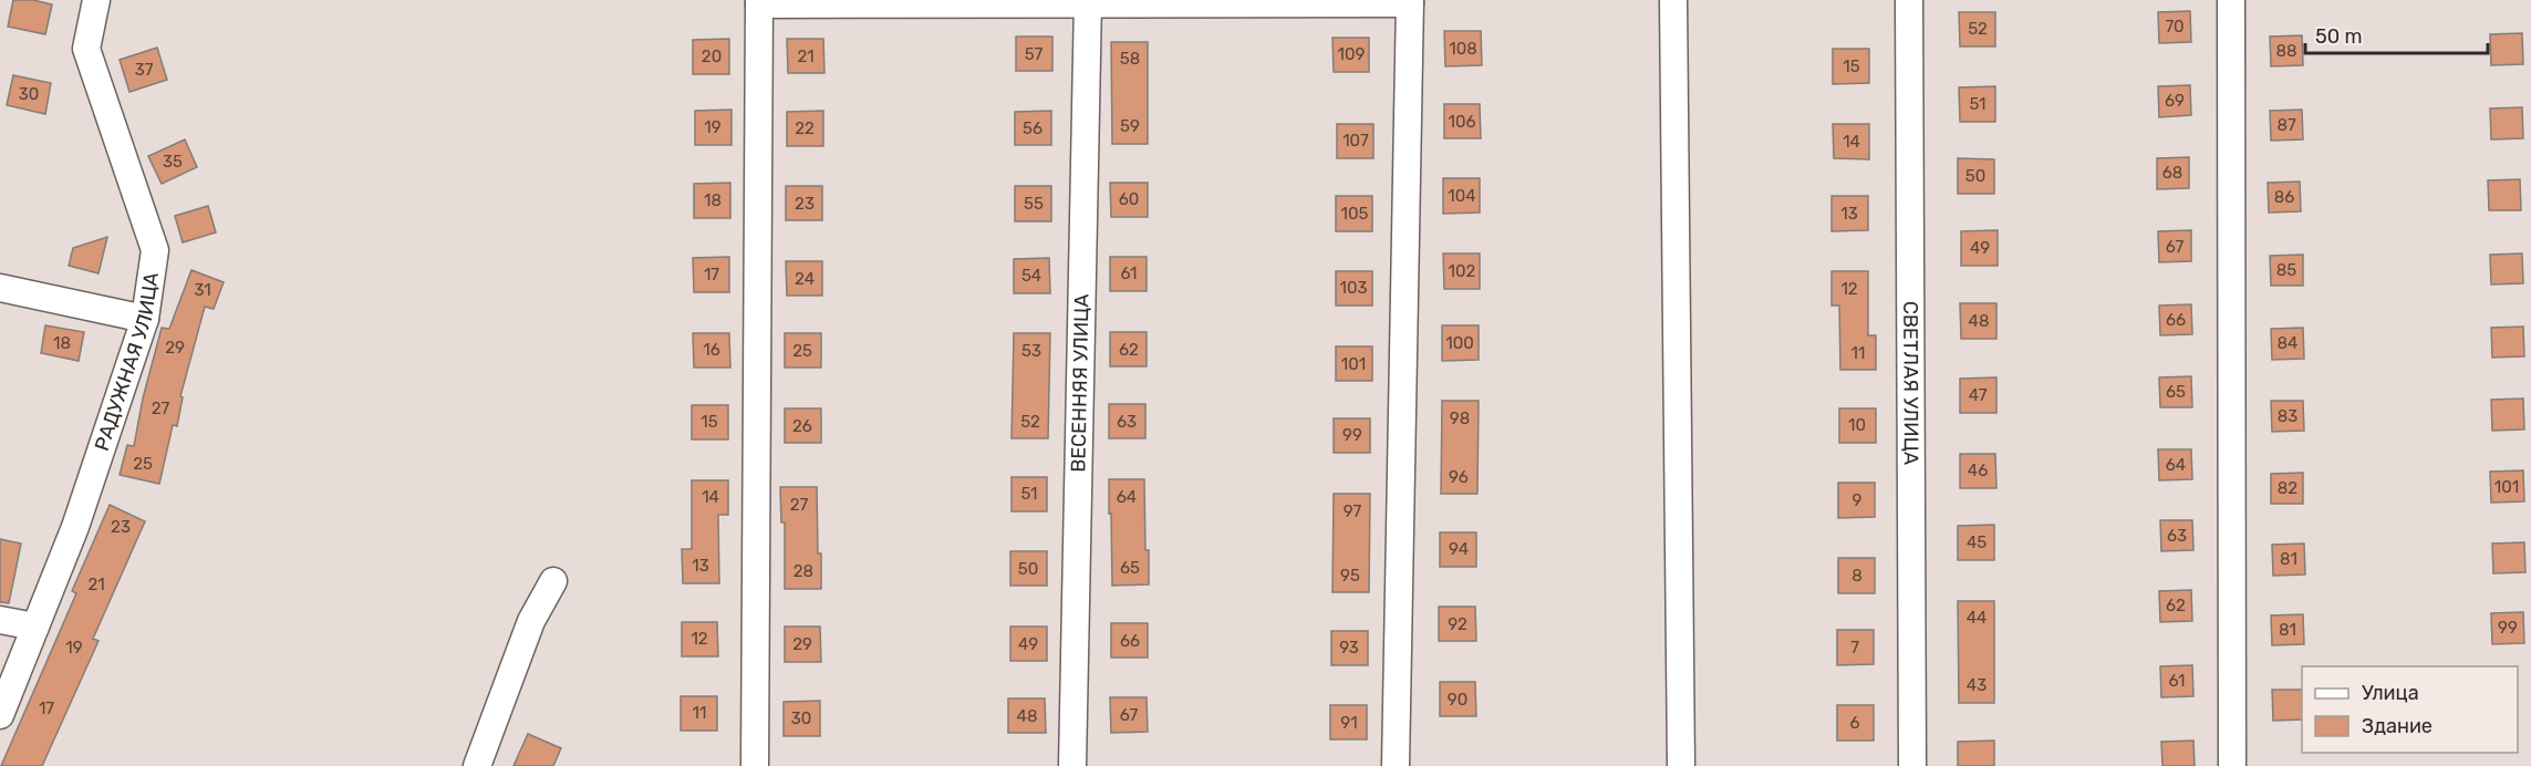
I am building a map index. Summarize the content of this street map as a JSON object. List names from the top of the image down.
{
  "streets": {
    "street": ["РАДУЖНАЯ УЛИЦА", "ВЕСЕННЯЯ УЛИЦА", "СВЕТЛАЯ УЛИЦА"]
  },
  "house_numbers": [
    "70",
    "52",
    "108",
    "88",
    "57",
    "109",
    "20",
    "21",
    "58",
    "15",
    "37",
    "30",
    "69",
    "51",
    "106",
    "87",
    "59",
    "19",
    "22",
    "56",
    "107",
    "14",
    "35",
    "68",
    "50",
    "104",
    "86",
    "60",
    "18",
    "23",
    "55",
    "105",
    "13",
    "67",
    "49",
    "85",
    "102",
    "61",
    "17",
    "54",
    "24",
    "103",
    "12",
    "31",
    "66",
    "48",
    "18",
    "100",
    "84",
    "29",
    "16",
    "62",
    "25",
    "53",
    "11",
    "101",
    "65",
    "47",
    "27",
    "83",
    "98",
    "15",
    "52",
    "63",
    "10",
    "26",
    "99",
    "25",
    "64",
    "46",
    "96",
    "101",
    "82",
    "51",
    "14",
    "64",
    "9",
    "27",
    "97",
    "23",
    "63",
    "45",
    "94",
    "81",
    "13",
    "65",
    "50",
    "28",
    "95",
    "8",
    "21",
    "62",
    "44",
    "92",
    "99",
    "81",
    "12",
    "66",
    "29",
    "49",
    "19",
    "93",
    "7",
    "61",
    "43",
    "90",
    "17",
    "11",
    "67",
    "48",
    "30",
    "91",
    "6"
  ],
  "legend": ["Улица", "Здание"],
  "scale_bar": "50 m"
}
